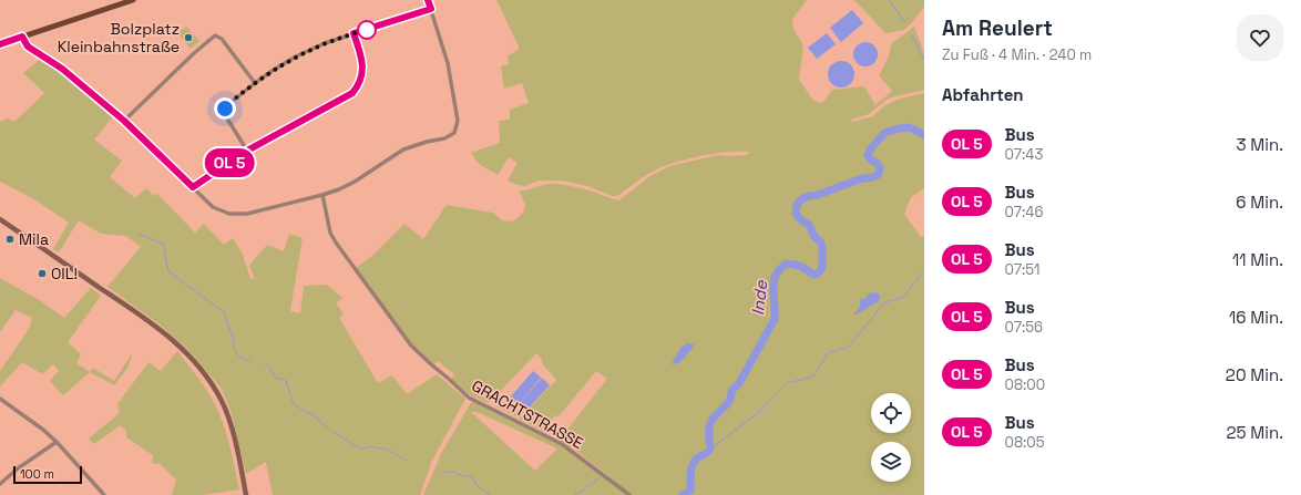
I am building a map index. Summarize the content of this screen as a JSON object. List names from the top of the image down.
{
  "streets": {
    "street": ["GRACHTSTRASSE"]
  },
  "water": ["Inde"],
  "places": ["Bolzplatz Kleinbahnstraße", "Mila", "OIL!"],
  "scale_bar": "100 m",
  "page": {
    "on_map": "OL 5",
    "heading": [
      ["Am Reulert", "Zu Fuß · 4 Min. · 240 m"],
      "Abfahrten"
    ],
    "list": [
      {
        "mark": "OL 5",
        "name": "Bus",
        "note": "07:43",
        "value": "3 Min."
      },
      {
        "mark": "OL 5",
        "name": "Bus",
        "note": "07:46",
        "value": "6 Min."
      },
      {
        "mark": "OL 5",
        "name": "Bus",
        "note": "07:51",
        "value": "11 Min."
      },
      {
        "mark": "OL 5",
        "name": "Bus",
        "note": "07:56",
        "value": "16 Min."
      },
      {
        "mark": "OL 5",
        "name": "Bus",
        "note": "08:00",
        "value": "20 Min."
      },
      {
        "mark": "OL 5",
        "name": "Bus",
        "note": "08:05",
        "value": "25 Min."
      }
    ],
    "scale": "100 m"
  }
}
